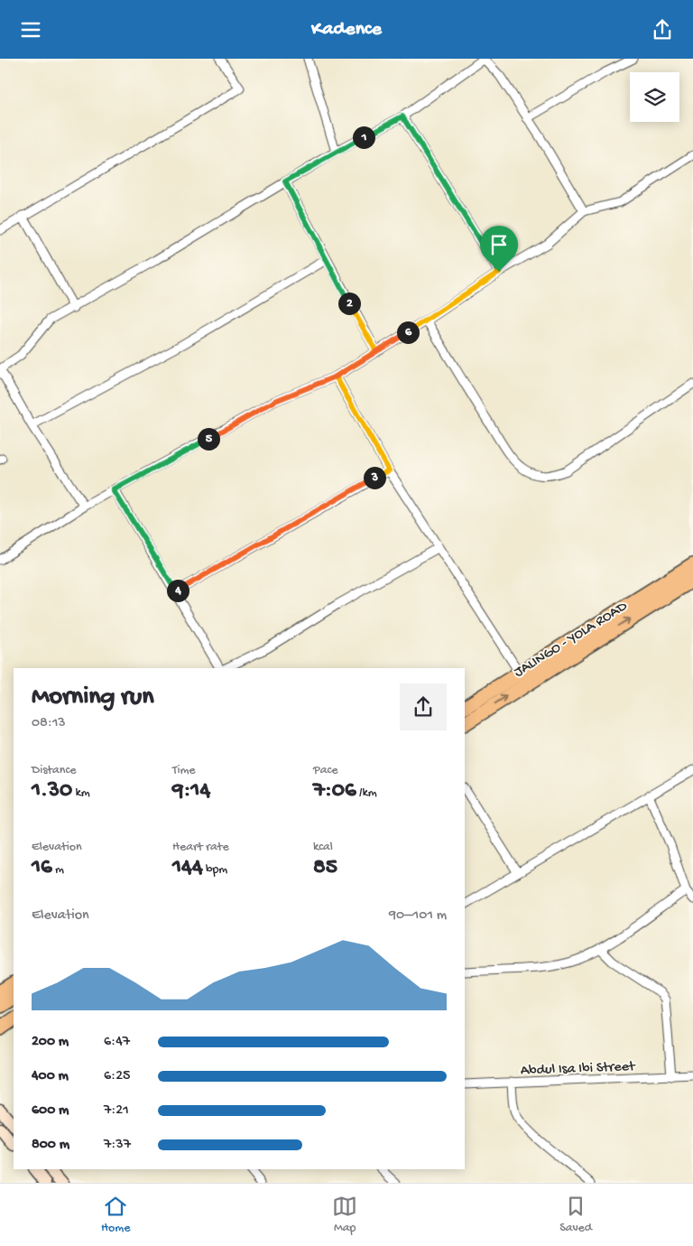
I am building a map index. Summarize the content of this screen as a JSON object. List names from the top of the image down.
{
  "streets": {
    "highway": ["JALINGO - YOLA ROAD"],
    "street": ["Abdul Isa Ibi Street"]
  },
  "page": {
    "header": "Kadence",
    "pins": [
      "1",
      "2",
      "6",
      "5",
      "3",
      "4"
    ],
    "heading": ["Morning run", "08:13"],
    "stats": [
      ["Distance", "1.30 km"],
      ["Time", "9:14"],
      ["Pace", "7:06 /km"],
      ["Elevation", "16 m"],
      ["Heart rate", "144 bpm"],
      ["kcal", "85"]
    ],
    "chart": ["Elevation", "90–101 m"],
    "list": [
      {
        "name": "200 m",
        "note": "6:47"
      },
      {
        "name": "400 m",
        "note": "6:25"
      },
      {
        "name": "600 m",
        "note": "7:21"
      },
      {
        "name": "800 m",
        "note": "7:37"
      }
    ],
    "tabs": ["Home", "Map", "Saved"]
  }
}
